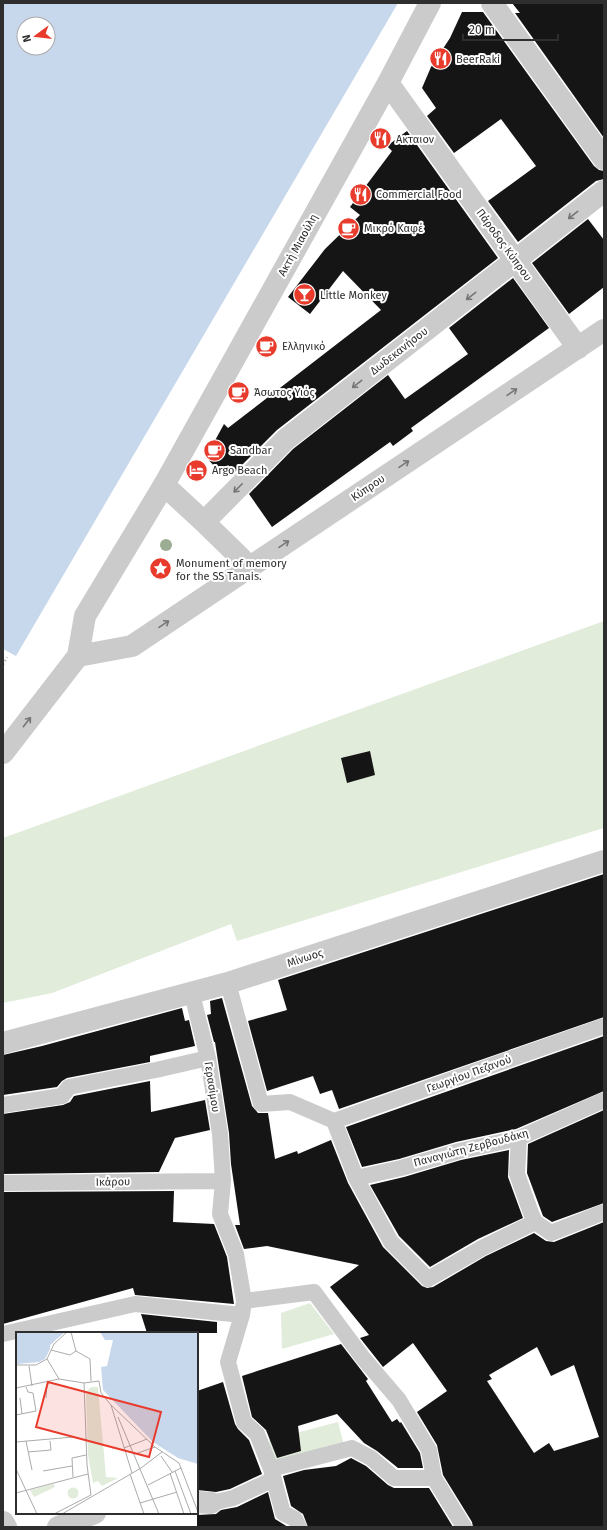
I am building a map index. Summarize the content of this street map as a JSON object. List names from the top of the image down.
{
  "streets": {
    "street": [
      "Ακτή Μιαούλη",
      "Πάροδος Κύπρου",
      "Δωδεκανήσου",
      "Κύπρου",
      "Μίνωος"
    ],
    "lane": [
      "Γεωργίου Πεζανού",
      "Γερασίμου",
      "Παναγιώτη Ζερβουδάκη",
      "Ικάρου"
    ]
  },
  "crossings": [
    ["Ακτή Μιαούλη", "Πάροδος Κύπρου"],
    ["Ακτή Μιαούλη", "Κύπρου"],
    ["Πάροδος Κύπρου", "Δωδεκανήσου"],
    ["Πάροδος Κύπρου", "Κύπρου"],
    ["Μίνωος", "Γερασίμου"],
    ["Γερασίμου", "Ικάρου"]
  ],
  "one_way": ["Δωδεκανήσου", "Κύπρου"],
  "places": {
    "restaurant": ["BeerRaki", "Ακταιον", "Commercial Food"],
    "cafe": [
      "Μικρό Καφέ",
      "Ελληνικό",
      "Άσωτος Υιός",
      "Sandbar"
    ],
    "bar": ["Little Monkey"],
    "hotel": ["Argo Beach"],
    "place": ["Monument of memory for the SS Tanais."]
  },
  "scale_bar": "20 m",
  "north": "left"
}
